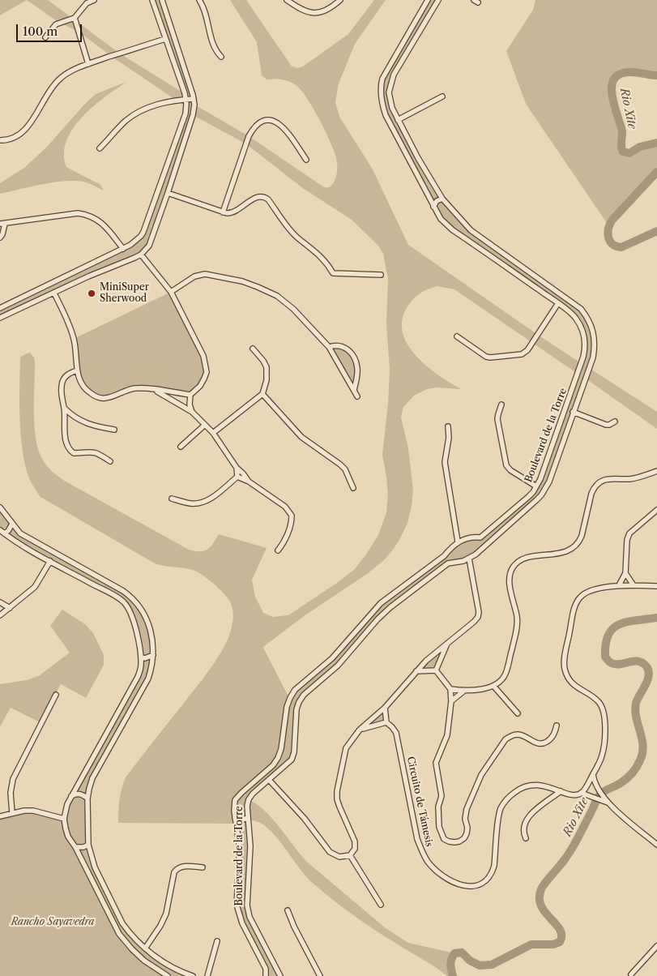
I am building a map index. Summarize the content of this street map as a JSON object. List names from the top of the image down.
{
  "streets": {
    "street": ["Boulevard de la Torre", "Circuito de Támesis"]
  },
  "water": ["Rio Xite"],
  "parks": ["Rancho Sayavedra"],
  "places": ["MiniSuper Sherwood"],
  "scale_bar": "100 m"
}
